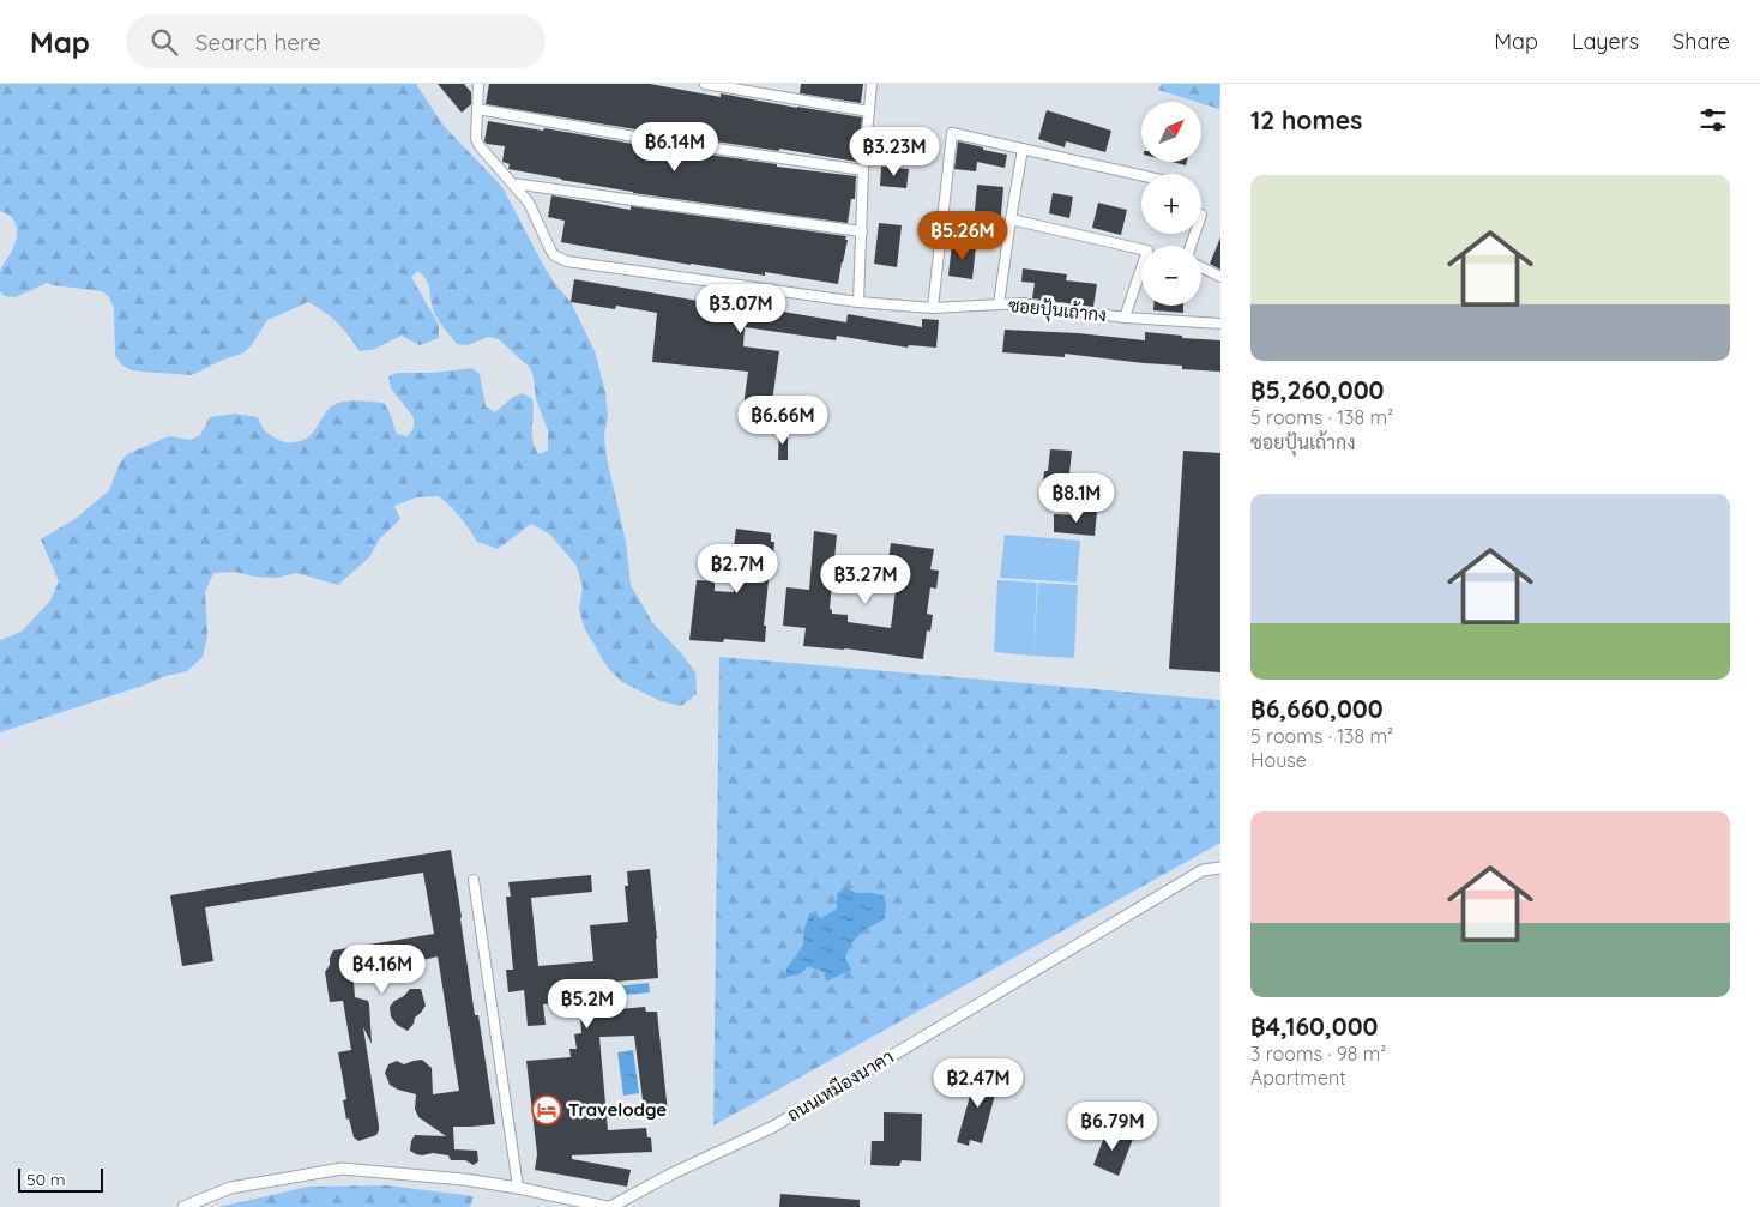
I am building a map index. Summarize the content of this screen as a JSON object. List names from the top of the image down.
{
  "streets": {
    "street": ["ซอยปุ้นเถ้ากง", "ถนนเหมืองนาคา"]
  },
  "places": {
    "hotel": ["Travelodge"]
  },
  "scale_bar": "50 m",
  "north": "top right",
  "page": {
    "header": "Map",
    "search": "Search here",
    "nav": ["Map", "Layers", "Share"],
    "heading": "12 homes",
    "map_buttons": ["+", "−"],
    "price": [
      "฿6.14M",
      "฿3.23M",
      "฿5.26M",
      "฿3.07M",
      "฿6.66M",
      "฿8.1M",
      "฿2.7M",
      "฿3.27M",
      "฿4.16M",
      "฿5.2M",
      "฿2.47M",
      "฿6.79M"
    ],
    "list": [
      {
        "name": "฿5,260,000",
        "note": "5 rooms · 138 m² · ซอยปุ้นเถ้ากง"
      },
      {
        "name": "฿6,660,000",
        "note": "5 rooms · 138 m² · House"
      },
      {
        "name": "฿4,160,000",
        "note": "3 rooms · 98 m² · Apartment"
      }
    ],
    "scale": "50 m"
  }
}
